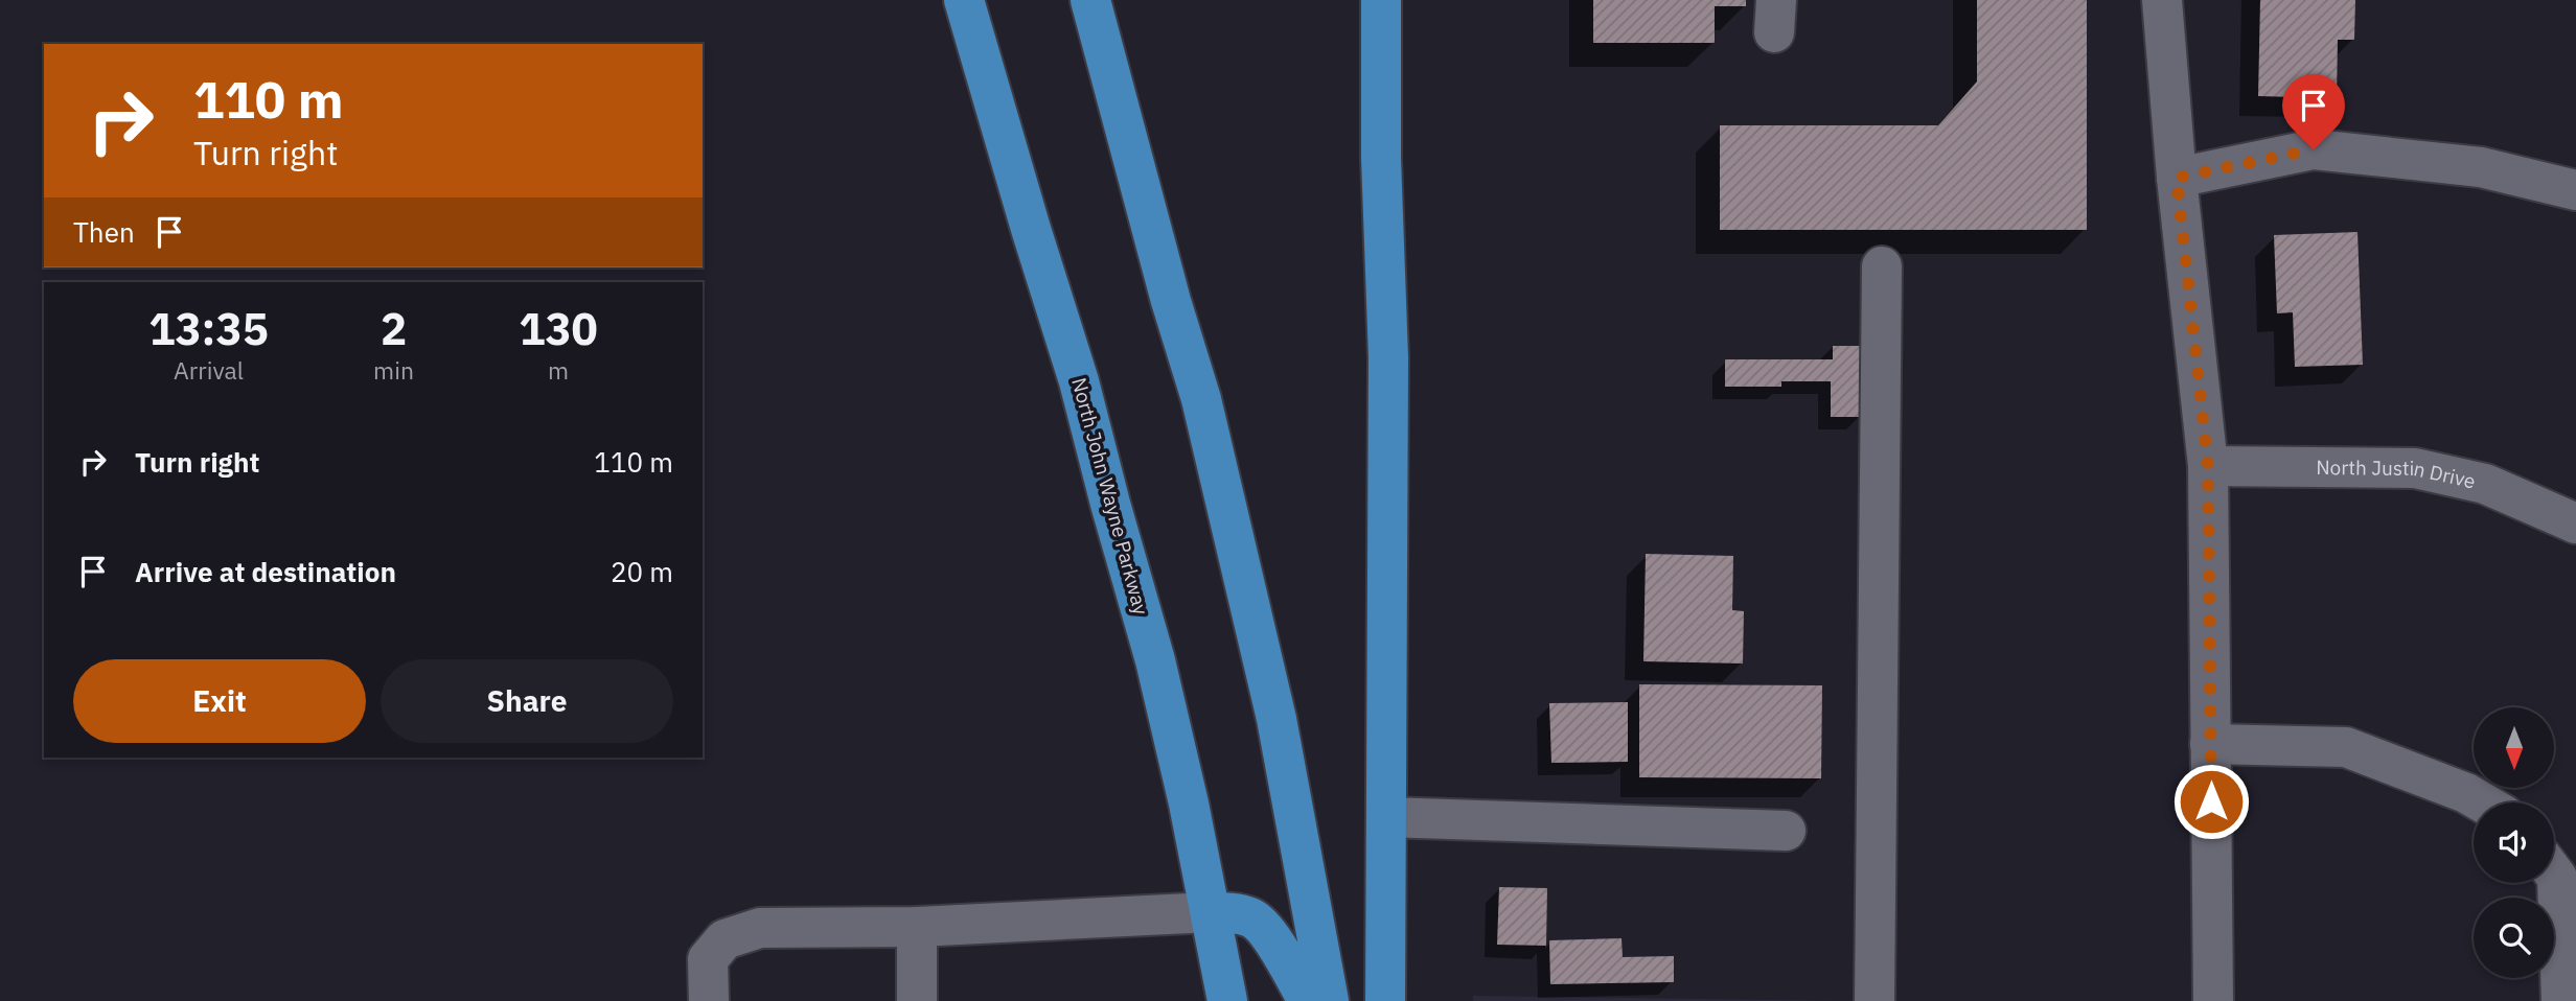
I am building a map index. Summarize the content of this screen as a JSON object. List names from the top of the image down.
{
  "streets": {
    "highway": ["North John Wayne Parkway"],
    "street": ["North Justin Drive"]
  },
  "north": "bottom",
  "page": {
    "turn": ["110 m", "Turn right"],
    "then": "Then",
    "eta": [
      "13:35",
      "Arrival",
      "2",
      "min",
      "130",
      "m"
    ],
    "list": [
      {
        "name": "Turn right",
        "value": "110 m"
      },
      {
        "name": "Arrive at destination",
        "value": "20 m"
      }
    ],
    "buttons": ["Exit", "Share"]
  }
}
